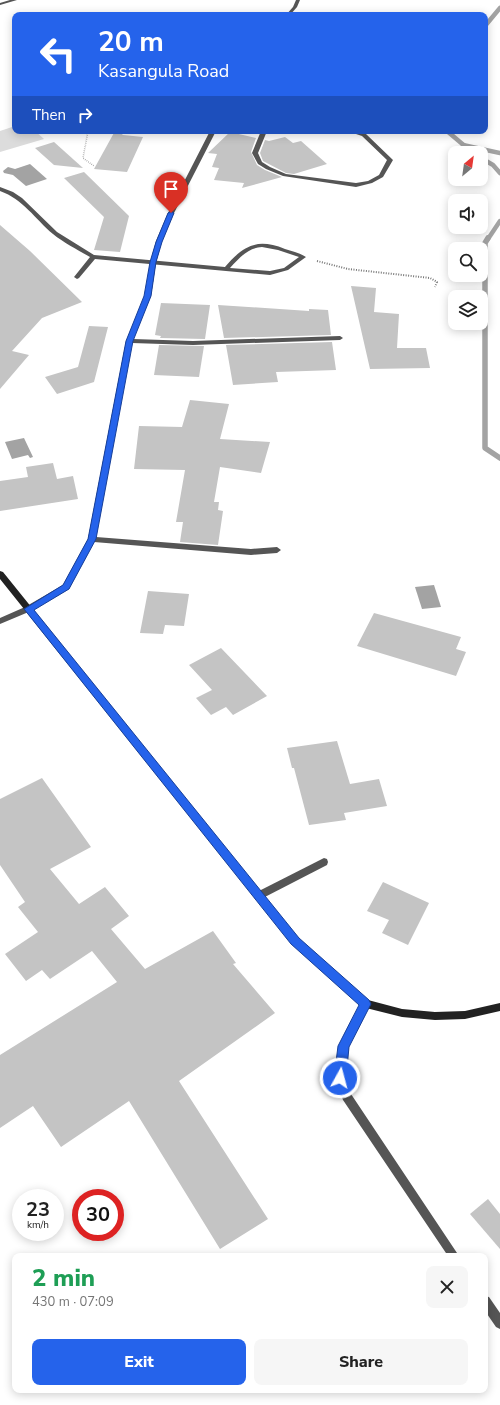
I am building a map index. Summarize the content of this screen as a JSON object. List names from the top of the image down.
{
  "north": "top right",
  "page": {
    "turn": ["20 m", "Kasangula Road"],
    "then": "Then",
    "speed": "23 km/h",
    "limit": "30",
    "heading": ["2 min", "430 m · 07:09"],
    "buttons": ["Exit", "Share"]
  }
}
